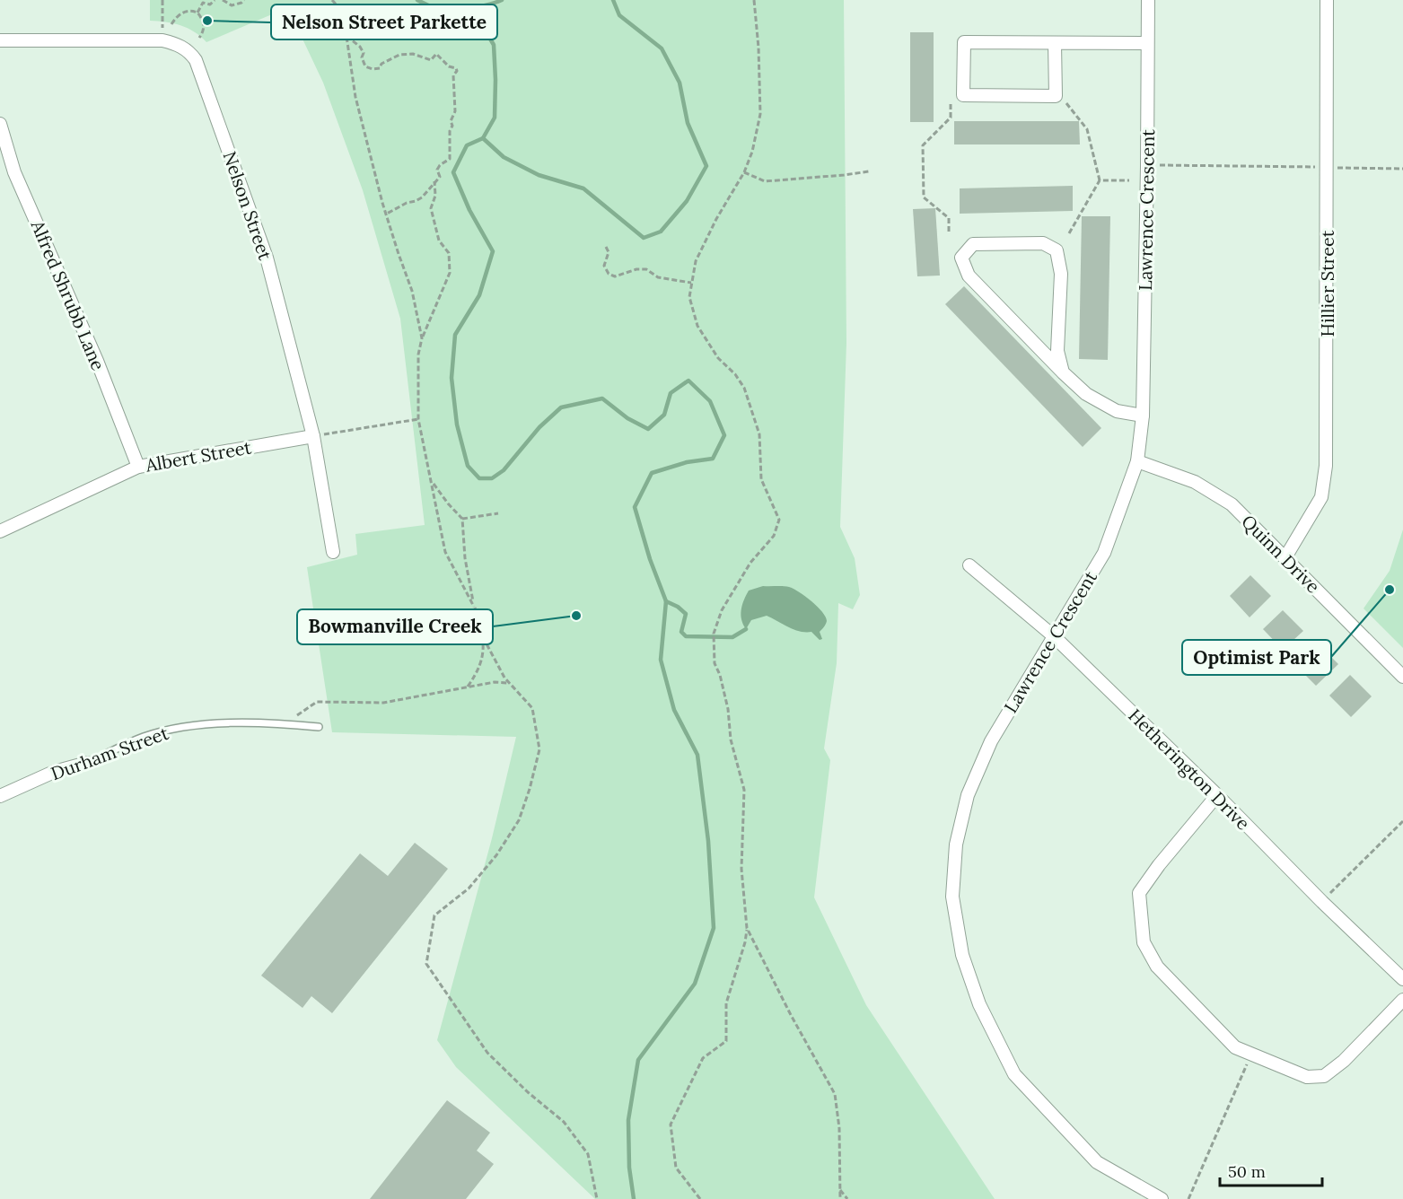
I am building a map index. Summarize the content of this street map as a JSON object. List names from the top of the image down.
{
  "streets": {
    "street": [
      "Nelson Street",
      "Lawrence Crescent",
      "Hillier Street",
      "Alfred Shrubb Lane",
      "Albert Street",
      "Quinn Drive",
      "Durham Street",
      "Hetherington Drive"
    ]
  },
  "crossings": [
    ["Nelson Street", "Albert Street"],
    ["Lawrence Crescent", "Quinn Drive"],
    ["Lawrence Crescent", "Hetherington Drive"],
    ["Hillier Street", "Quinn Drive"],
    ["Alfred Shrubb Lane", "Albert Street"]
  ],
  "places": ["Nelson Street Parkette", "Optimist Park", "Bowmanville Creek"],
  "scale_bar": "50 m"
}
